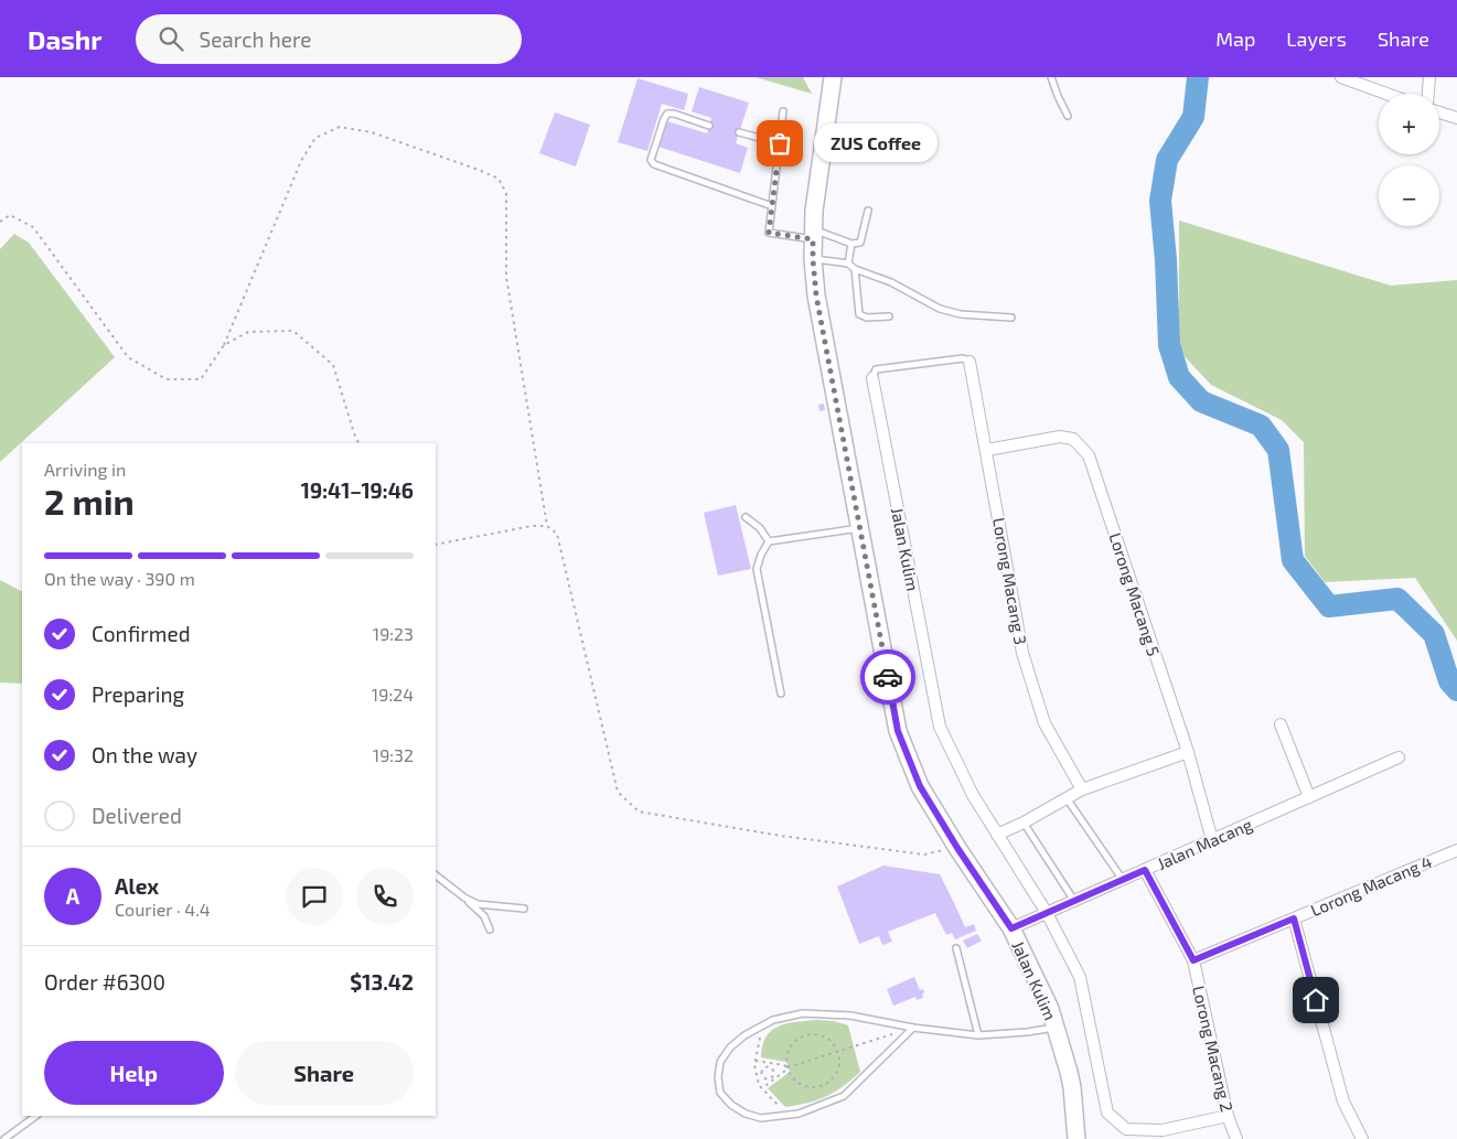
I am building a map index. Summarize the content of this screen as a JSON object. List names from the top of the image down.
{
  "streets": {
    "main road": ["Jalan Kulim"],
    "street": [
      "Lorong Macang 3",
      "Lorong Macang 5",
      "Jalan Macang",
      "Lorong Macang 4",
      "Lorong Macang 2"
    ]
  },
  "crossings": [
    ["Jalan Kulim", "Jalan Macang"],
    ["Jalan Kulim", "Lorong Macang 2"],
    ["Lorong Macang 3", "Lorong Macang 5"],
    ["Lorong Macang 5", "Jalan Macang"],
    ["Jalan Macang", "Lorong Macang 2"],
    ["Lorong Macang 4", "Lorong Macang 2"]
  ],
  "places": ["ZUS Coffee"],
  "page": {
    "header": "Dashr",
    "search": "Search here",
    "nav": ["Map", "Layers", "Share"],
    "map_buttons": ["+", "−"],
    "bubble": "ZUS Coffee",
    "heading": ["2 min", "Arriving in", "19:41–19:46"],
    "panel": [
      "Alex",
      "Courier · 4.4",
      "Order #6300",
      "$13.42"
    ],
    "bar": "On the way · 390 m",
    "list": [
      ["Confirmed", "19:23"],
      ["Preparing", "19:24"],
      ["On the way", "19:32"],
      "Delivered"
    ],
    "round": "A",
    "buttons": ["Help", "Share"]
  }
}
